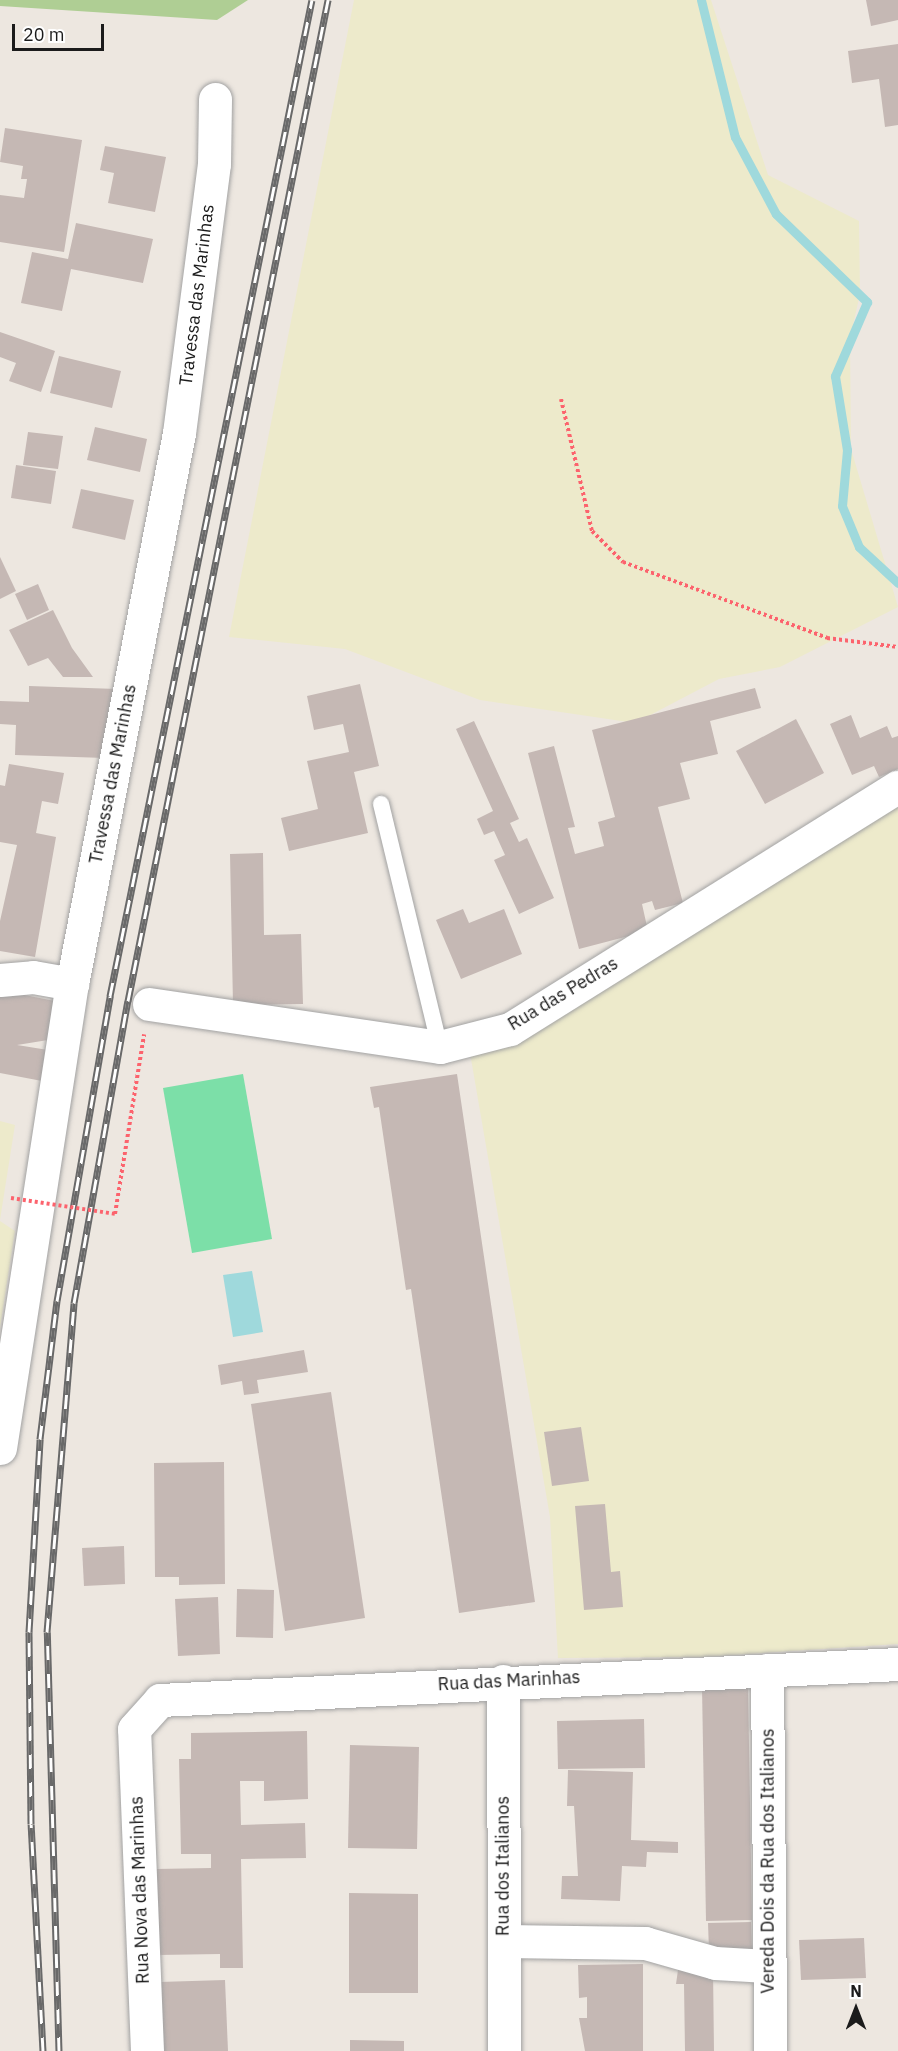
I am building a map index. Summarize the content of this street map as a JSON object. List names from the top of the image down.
{
  "streets": {
    "street": [
      "Travessa das Marinhas",
      "Rua das Pedras",
      "Rua das Marinhas",
      "Vereda Dois da Rua dos Italianos",
      "Rua dos Italianos",
      "Rua Nova das Marinhas"
    ]
  },
  "crossings": [
    ["Rua das Marinhas", "Vereda Dois da Rua dos Italianos"],
    ["Rua das Marinhas", "Rua dos Italianos"],
    ["Rua das Marinhas", "Rua Nova das Marinhas"]
  ],
  "scale_bar": "20 m",
  "north": "top"
}
